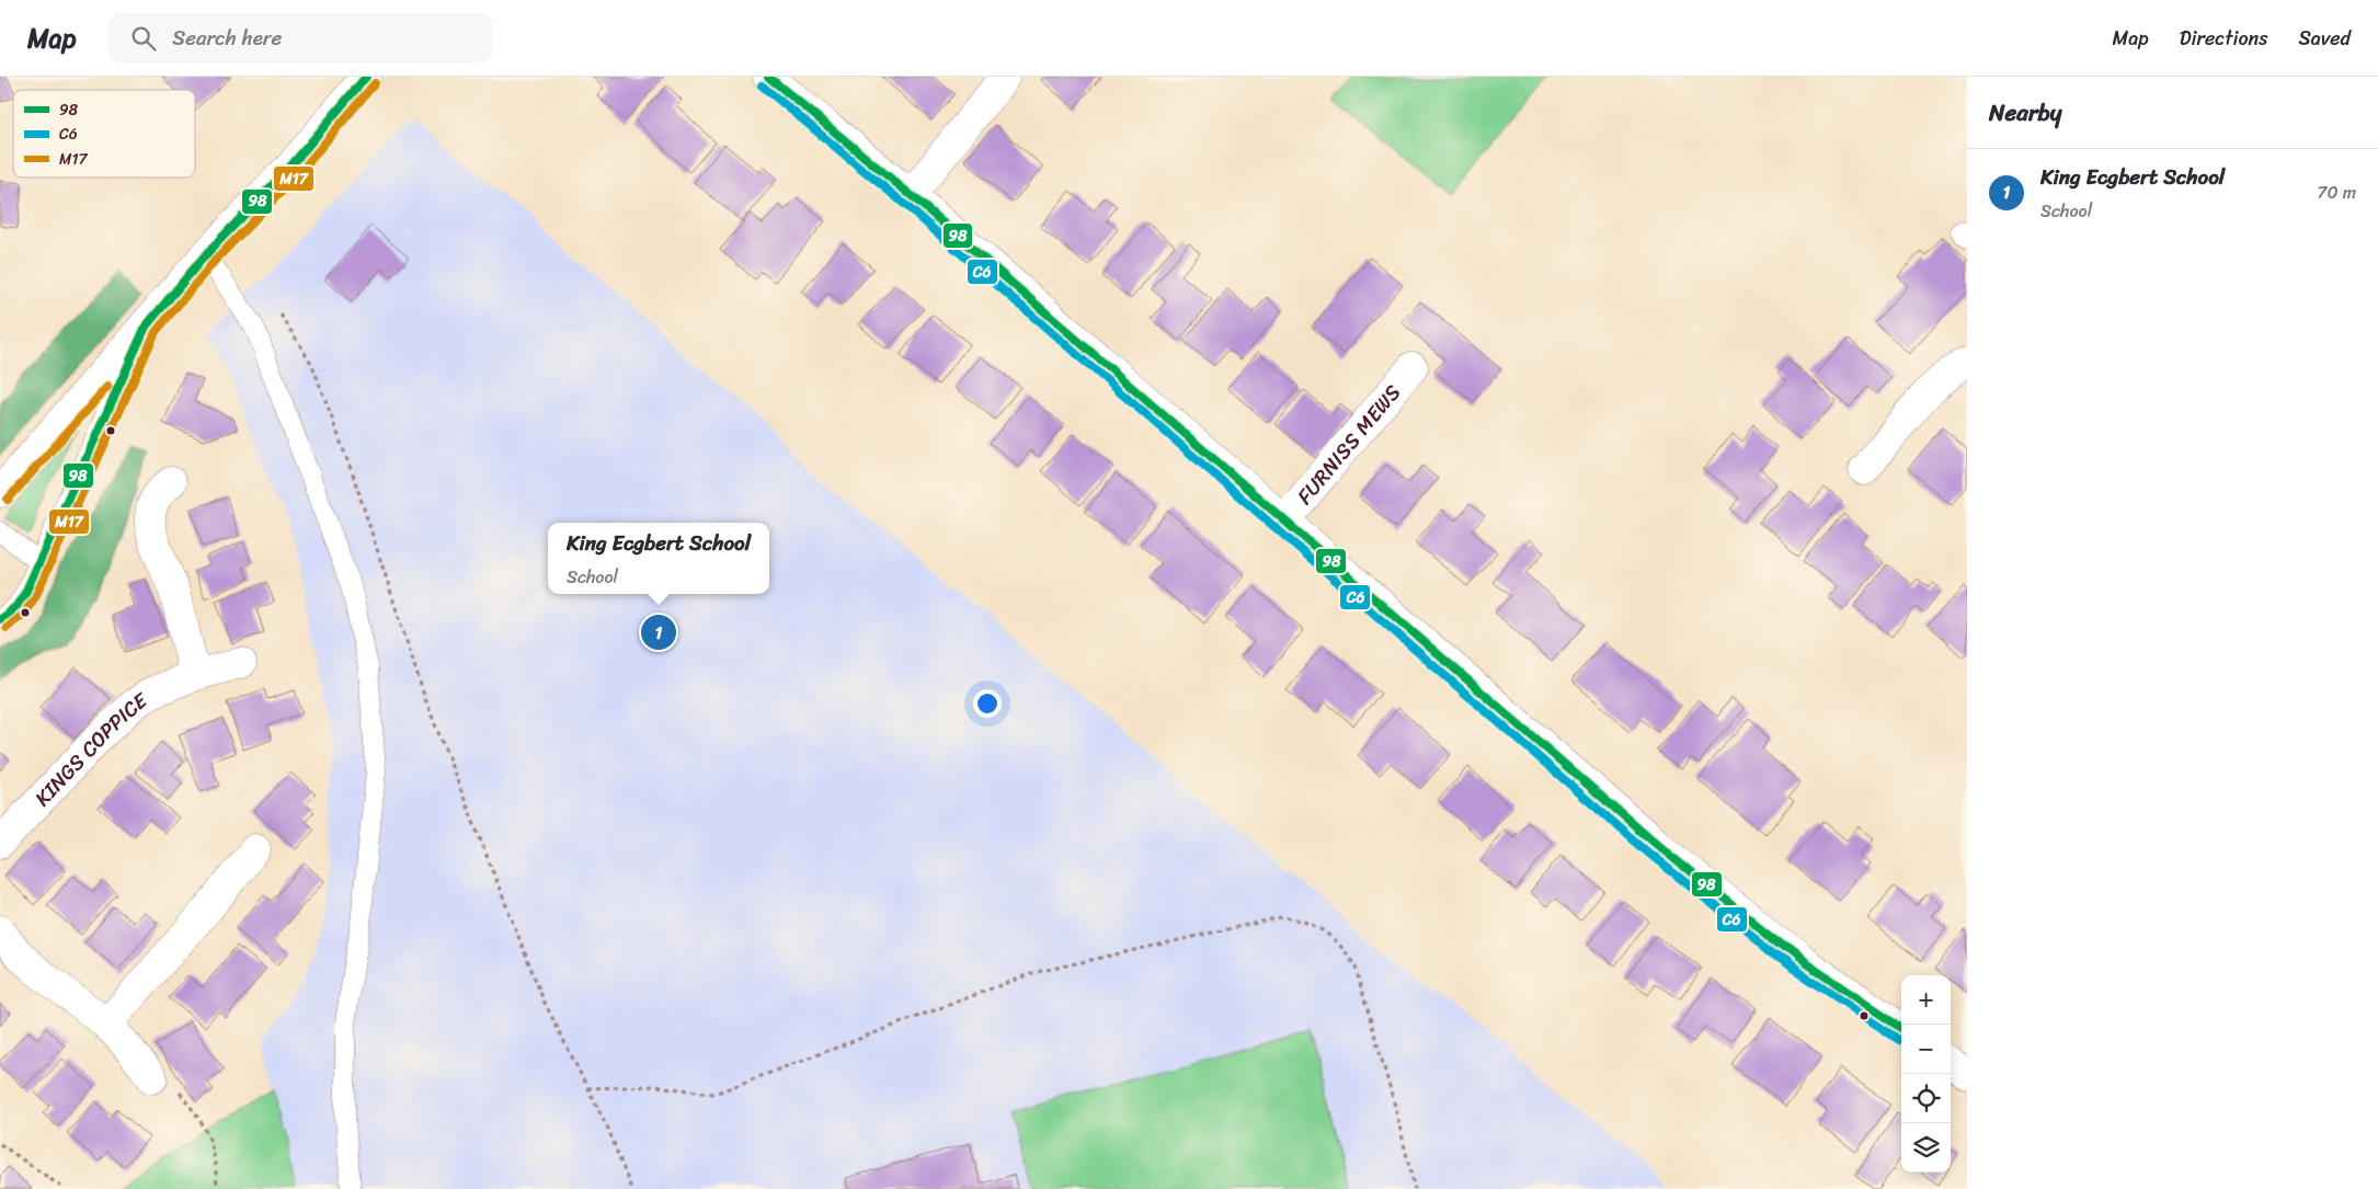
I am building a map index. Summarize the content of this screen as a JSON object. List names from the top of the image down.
{
  "streets": {
    "street": ["FURNISS MEWS", "KINGS COPPICE"]
  },
  "lines": ["transit line 98", "transit line M17", "transit line C6"],
  "legend": ["98", "C6", "M17"],
  "page": {
    "header": "Map",
    "search": "Search here",
    "nav": ["Map", "Directions", "Saved"],
    "heading": "Nearby",
    "list": [
      {
        "mark": "1",
        "name": "King Ecgbert School",
        "note": "School",
        "value": "70 m"
      }
    ],
    "popup": ["King Ecgbert School", "School"],
    "pins": "1",
    "map_buttons": ["+", "−"]
  }
}
